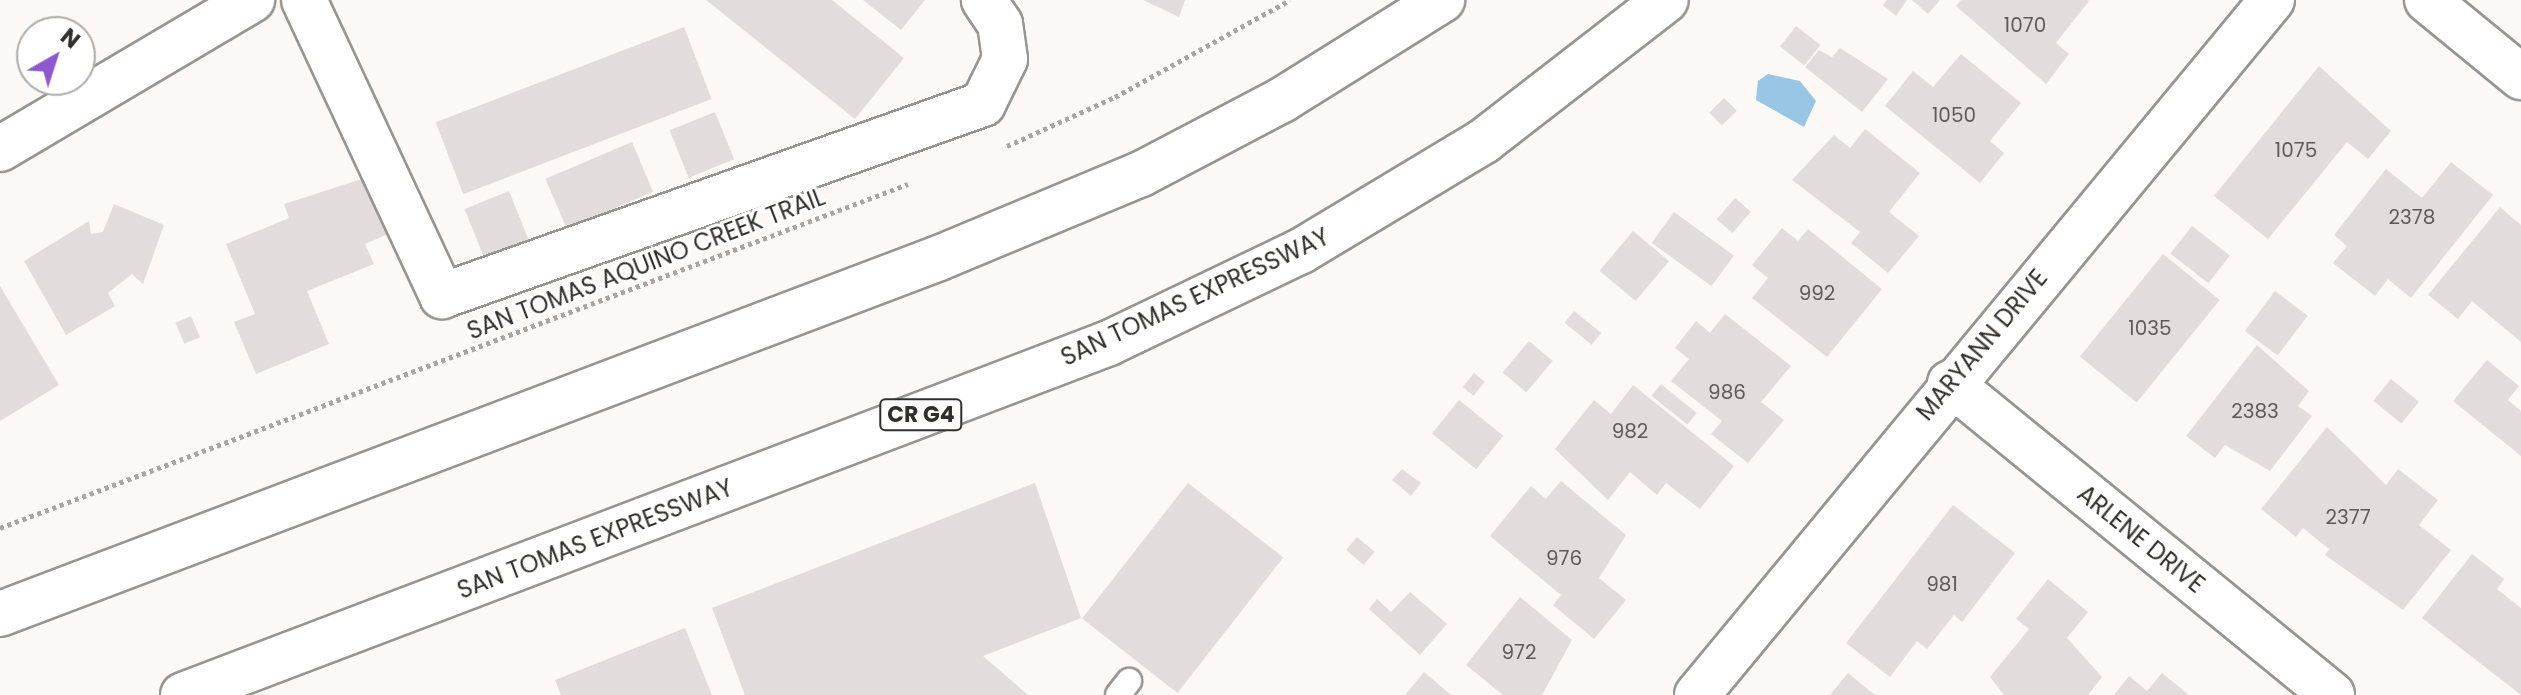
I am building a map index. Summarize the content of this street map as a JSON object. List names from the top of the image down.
{
  "streets": {
    "main road": [
      "SAN TOMAS EXPRESSWAY",
      "MARYANN DRIVE",
      "CR G4",
      "ARLENE DRIVE"
    ],
    "path": ["SAN TOMAS AQUINO CREEK TRAIL"]
  },
  "crossings": [
    ["MARYANN DRIVE", "ARLENE DRIVE"]
  ],
  "house_numbers": [
    "1070",
    "1050",
    "1075",
    "2378",
    "992",
    "1035",
    "986",
    "2383",
    "982",
    "2377",
    "976",
    "981",
    "972"
  ],
  "north": "top right"
}
